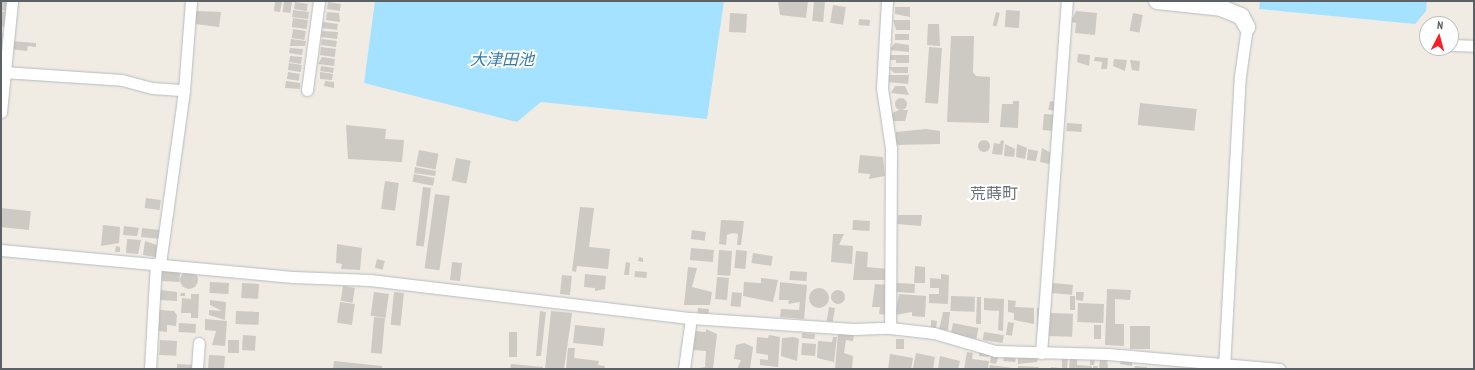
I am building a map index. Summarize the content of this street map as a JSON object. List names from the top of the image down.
{
  "districts": ["荒蒔町"],
  "water": ["大津田池"],
  "north": "top"
}
